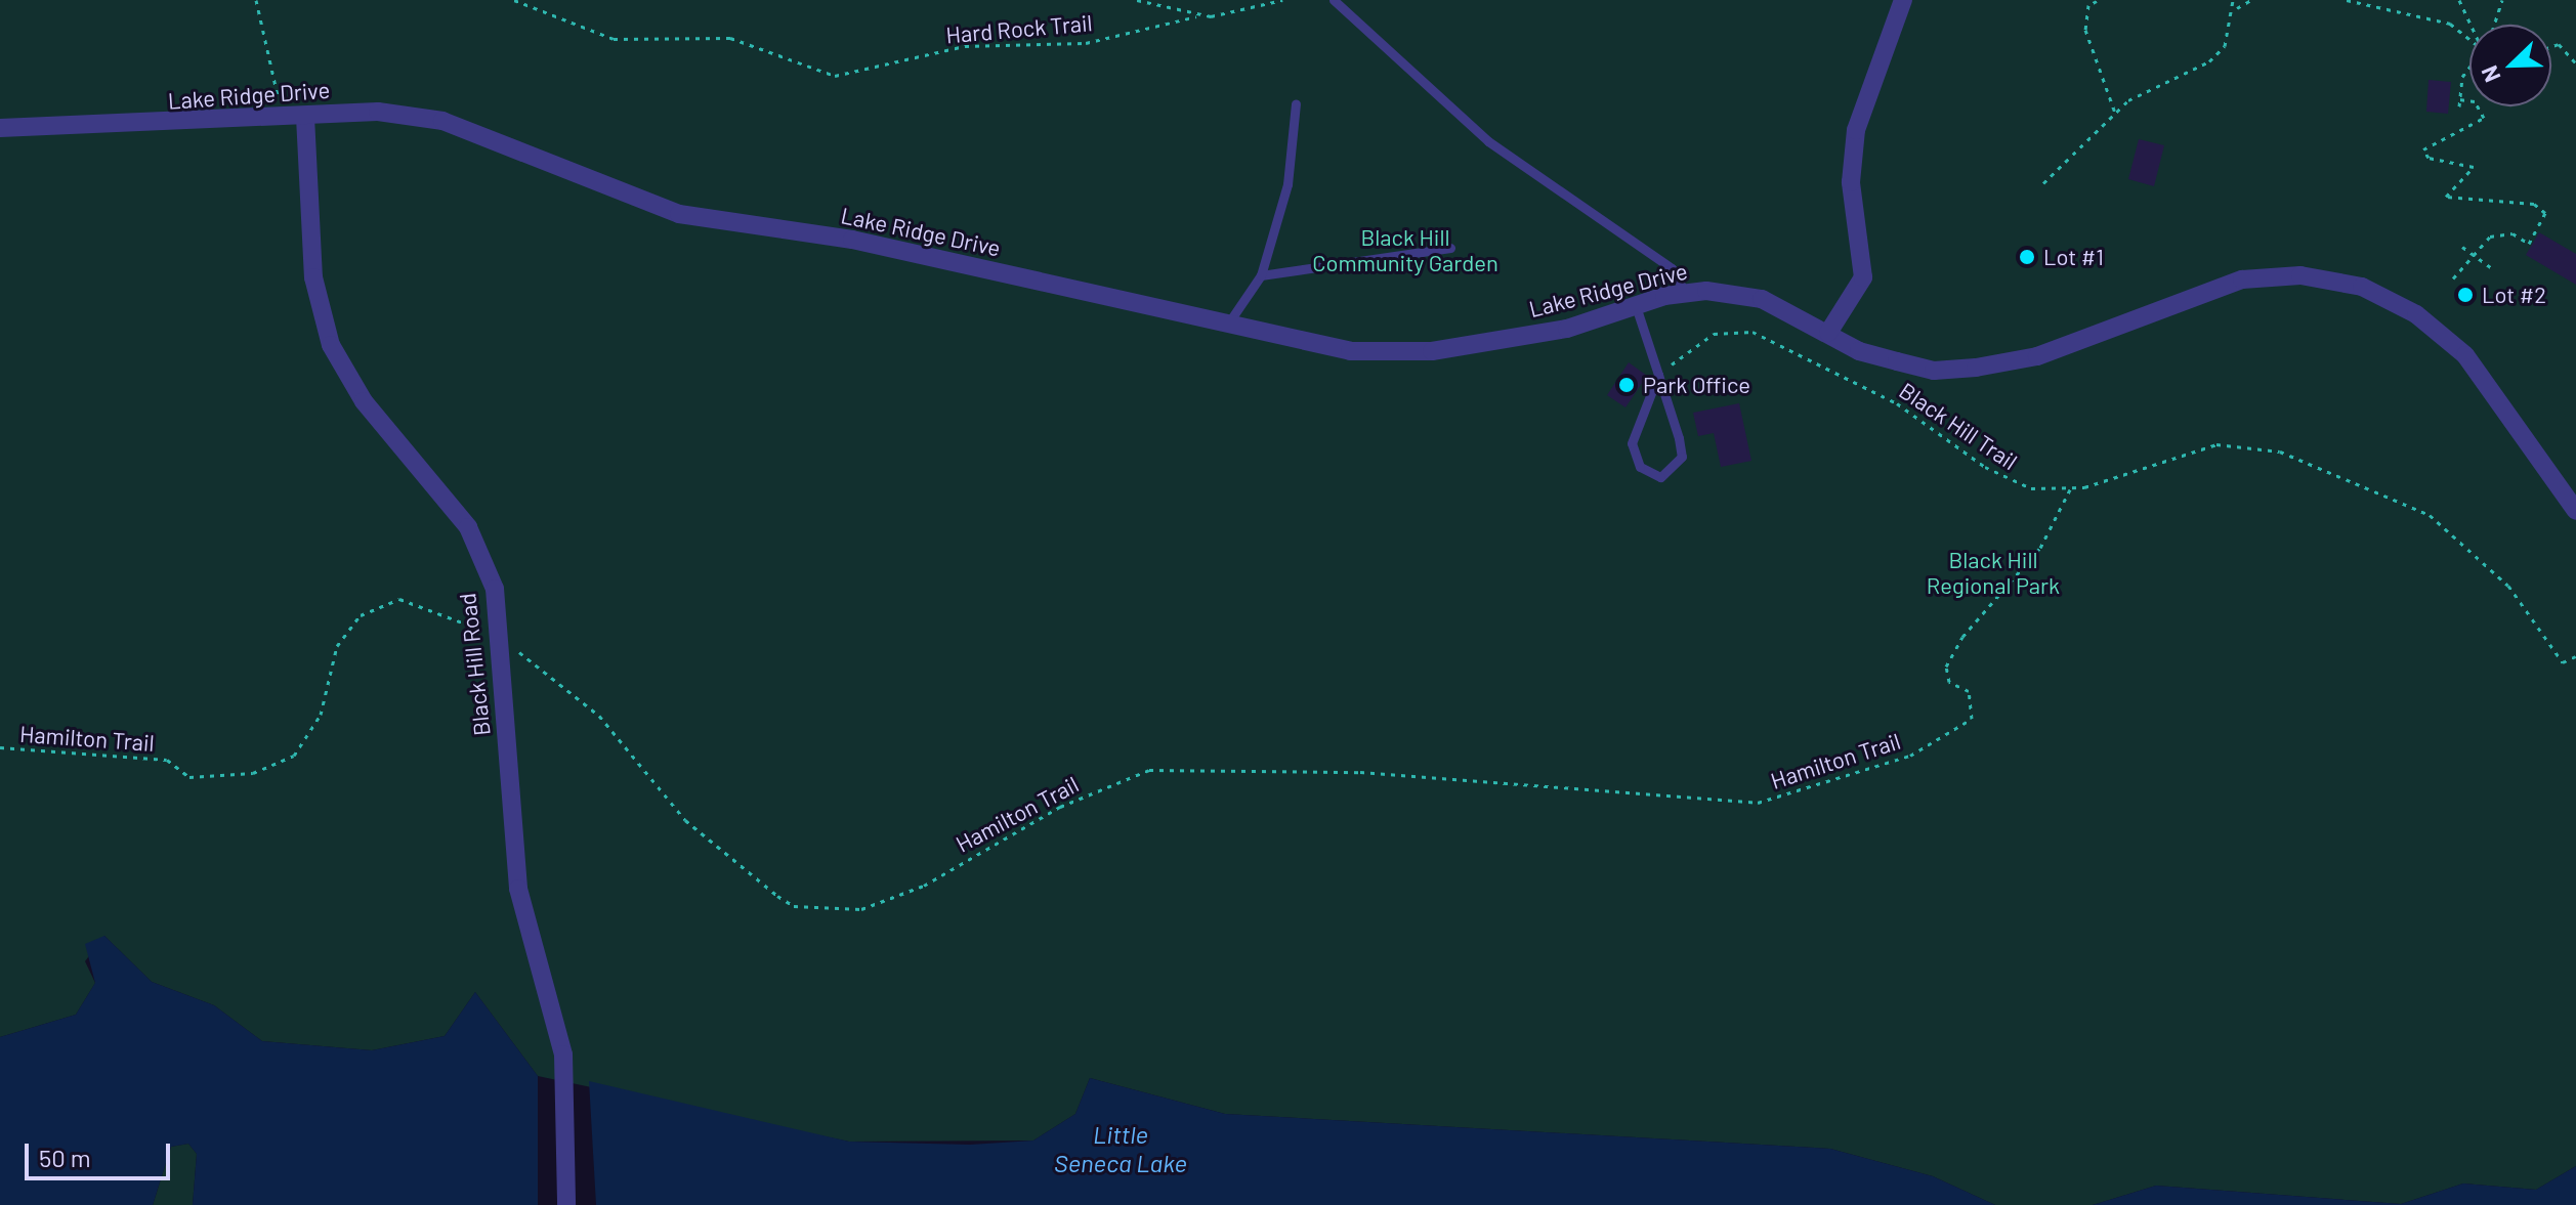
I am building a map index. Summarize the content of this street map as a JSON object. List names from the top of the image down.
{
  "streets": {
    "street": ["Lake Ridge Drive", "Black Hill Road"],
    "path": ["Hard Rock Trail", "Black Hill Trail", "Hamilton Trail"]
  },
  "crossings": [
    ["Lake Ridge Drive", "Black Hill Road"],
    ["Black Hill Trail", "Hamilton Trail"],
    ["Black Hill Road", "Hamilton Trail"]
  ],
  "water": ["Little Seneca Lake"],
  "parks": ["Black Hill Community Garden", "Black Hill Regional Park"],
  "places": ["Lot #1", "Lot #2", "Park Office"],
  "scale_bar": "50 m",
  "north": "bottom left"
}
